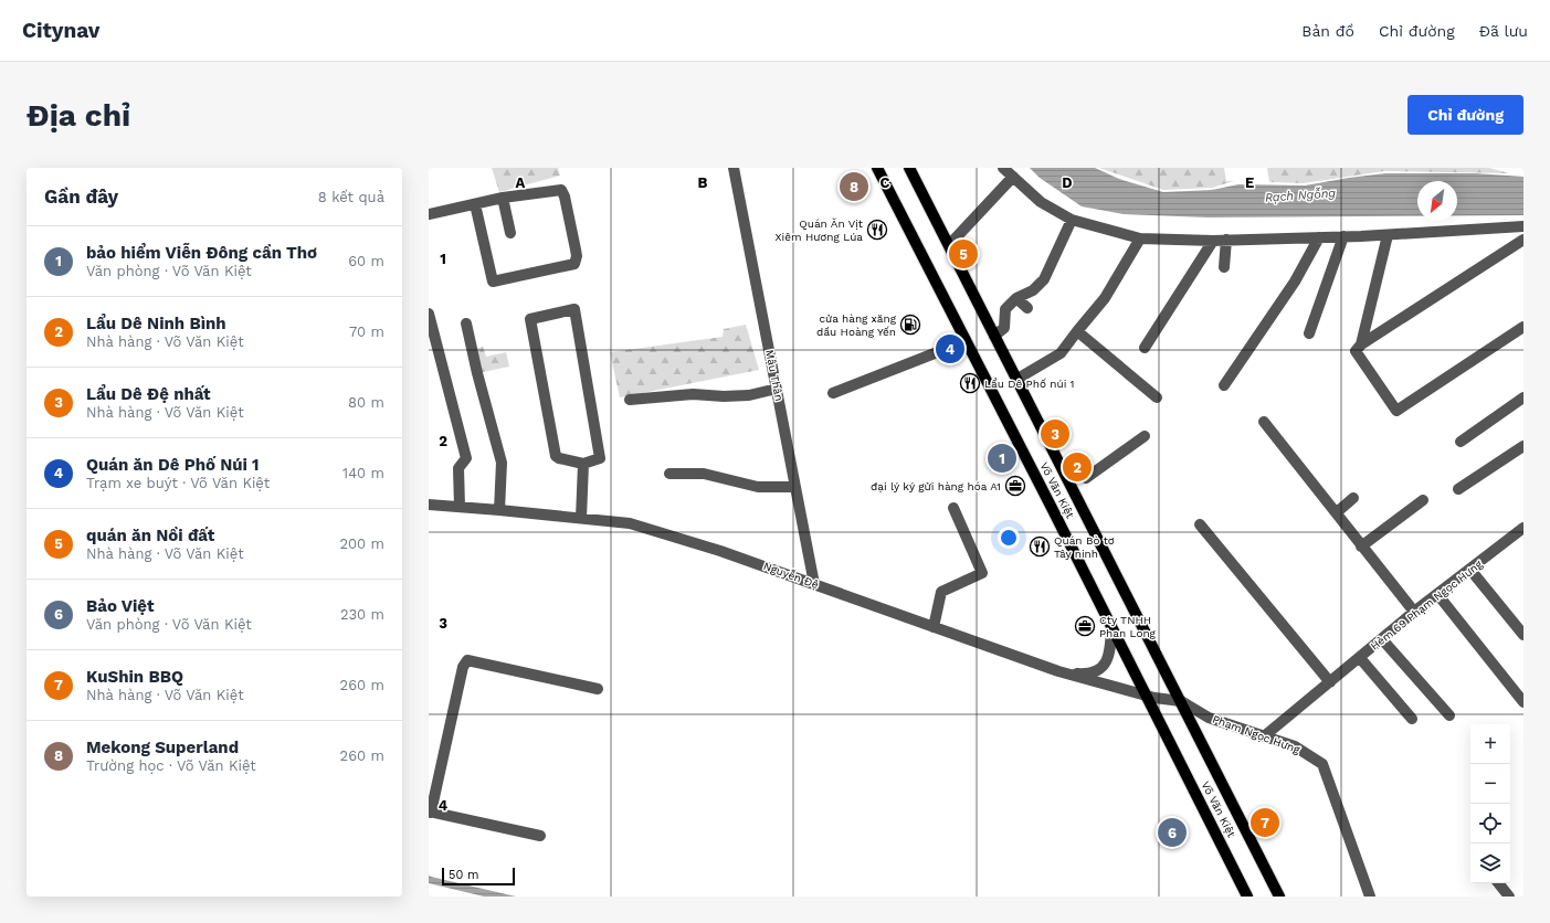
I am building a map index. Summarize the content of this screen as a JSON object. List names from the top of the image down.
{
  "streets": {
    "main road": ["Võ Văn Kiệt"],
    "street": [
      "Mậu Thân",
      "Nguyễn Đệ",
      "Hẻm 69 Phạm Ngọc Hưng",
      "Phạm Ngọc Hưng"
    ]
  },
  "crossings": [
    ["Mậu Thân", "Nguyễn Đệ"],
    ["Võ Văn Kiệt", "Nguyễn Đệ"],
    ["Võ Văn Kiệt", "Phạm Ngọc Hưng"],
    ["Nguyễn Đệ", "Phạm Ngọc Hưng"],
    ["Hẻm 69 Phạm Ngọc Hưng", "Phạm Ngọc Hưng"]
  ],
  "water": ["Rạch Ngỗng"],
  "places": {
    "restaurant": ["Quán Ăn Vịt Xiêm Hương Lúa", "Lẩu Dê Phố núi 1", "Quán Bò tơ Tây ninh"],
    "fuel station": ["cửa hàng xăng dầu Hoàng Yến"],
    "office": ["đại lý ký gửi hàng hóa A1", "Cty TNHH Phan Long"]
  },
  "scale_bar": "50 m",
  "north": "bottom left",
  "page": {
    "header": "Citynav",
    "nav": ["Bản đồ", "Chỉ đường", "Đã lưu"],
    "buttons": "Chỉ đường",
    "title": "Địa chỉ",
    "heading": ["Gần đây", "8 kết quả"],
    "pins": [
      "8",
      "5",
      "4",
      "3",
      "1",
      "2",
      "7",
      "6"
    ],
    "list": [
      {
        "mark": "1",
        "name": "bảo hiểm Viễn Đông cần Thơ",
        "note": "Văn phòng · Võ Văn Kiệt",
        "value": "60 m"
      },
      {
        "mark": "2",
        "name": "Lẩu Dê Ninh Bình",
        "note": "Nhà hàng · Võ Văn Kiệt",
        "value": "70 m"
      },
      {
        "mark": "3",
        "name": "Lẩu Dê Đệ nhất",
        "note": "Nhà hàng · Võ Văn Kiệt",
        "value": "80 m"
      },
      {
        "mark": "4",
        "name": "Quán ăn Dê Phố Núi 1",
        "note": "Trạm xe buýt · Võ Văn Kiệt",
        "value": "140 m"
      },
      {
        "mark": "5",
        "name": "quán ăn Nồi đất",
        "note": "Nhà hàng · Võ Văn Kiệt",
        "value": "200 m"
      },
      {
        "mark": "6",
        "name": "Bảo Việt",
        "note": "Văn phòng · Võ Văn Kiệt",
        "value": "230 m"
      },
      {
        "mark": "7",
        "name": "KuShin BBQ",
        "note": "Nhà hàng · Võ Văn Kiệt",
        "value": "260 m"
      },
      {
        "mark": "8",
        "name": "Mekong Superland",
        "note": "Trường học · Võ Văn Kiệt",
        "value": "260 m"
      }
    ],
    "map_buttons": ["+", "−"],
    "scale": "50 m"
  },
  "grid": {
    "columns": [
      "A",
      "B",
      "C",
      "D",
      "E"
    ],
    "rows": [
      "1",
      "2",
      "3",
      "4"
    ]
  }
}
